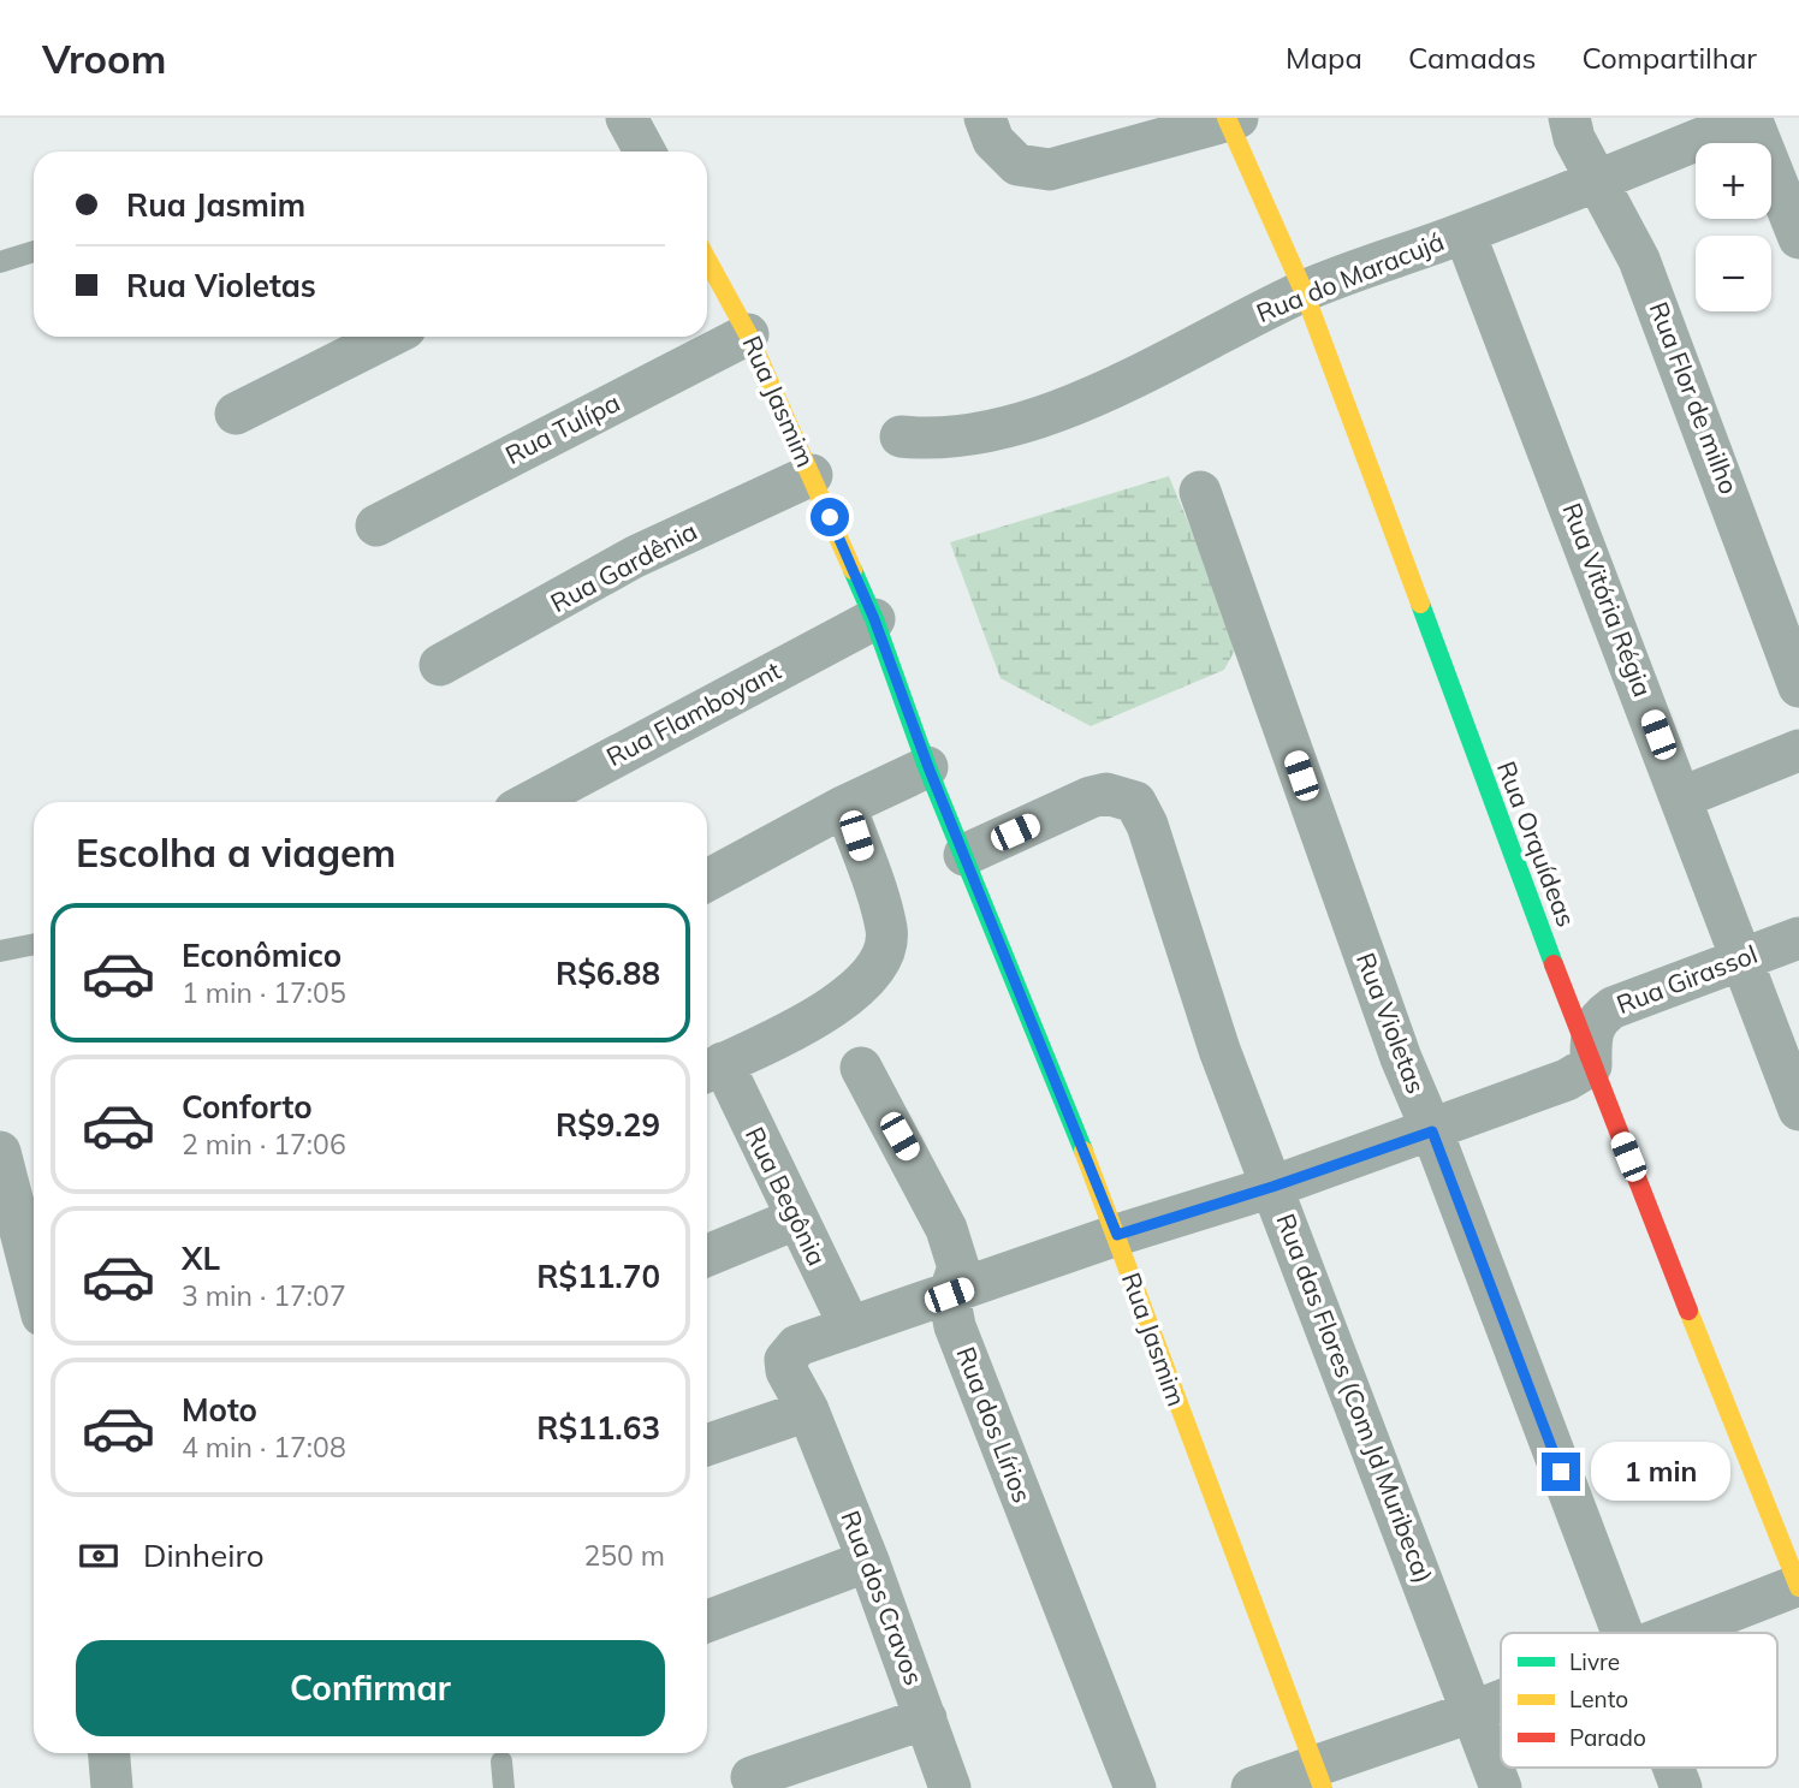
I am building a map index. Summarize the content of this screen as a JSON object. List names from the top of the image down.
{
  "streets": {
    "street": [
      "Rua do Maracujá",
      "Rua Flor de milho",
      "Rua Jasmim",
      "Rua Tulípa",
      "Rua Gardênia",
      "Rua Vitória Régia",
      "Rua Flamboyant",
      "Rua Orquídeas",
      "Rua Girassol",
      "Rua Violetas",
      "Rua Begônia",
      "Rua das Flores (Com Jd Muribeca)",
      "Rua dos Lírios",
      "Rua dos Cravos"
    ]
  },
  "crossings": [
    ["Rua do Maracujá", "Rua Flor de milho"],
    ["Rua do Maracujá", "Rua Vitória Régia"],
    ["Rua do Maracujá", "Rua Orquídeas"],
    ["Rua Jasmim", "Rua Tulípa"],
    ["Rua Jasmim", "Rua Gardênia"],
    ["Rua Jasmim", "Rua Flamboyant"],
    ["Rua Jasmim", "Rua das Flores (Com Jd Muribeca)"],
    ["Rua Vitória Régia", "Rua Girassol"],
    ["Rua Orquídeas", "Rua Girassol"]
  ],
  "legend": ["Livre", "Lento", "Parado"],
  "page": {
    "header": "Vroom",
    "nav": ["Mapa", "Camadas", "Compartilhar"],
    "map_buttons": ["+", "−"],
    "banner": ["Rua Jasmim", "Rua Violetas"],
    "heading": "Escolha a viagem",
    "list": [
      {
        "name": "Econômico",
        "note": "1 min · 17:05",
        "value": "R$6.88"
      },
      {
        "name": "Conforto",
        "note": "2 min · 17:06",
        "value": "R$9.29"
      },
      {
        "name": "XL",
        "note": "3 min · 17:07",
        "value": "R$11.70"
      },
      {
        "name": "Moto",
        "note": "4 min · 17:08",
        "value": "R$11.63"
      }
    ],
    "bubble": "1 min",
    "pay": ["Dinheiro", "250 m"],
    "buttons": "Confirmar"
  }
}
